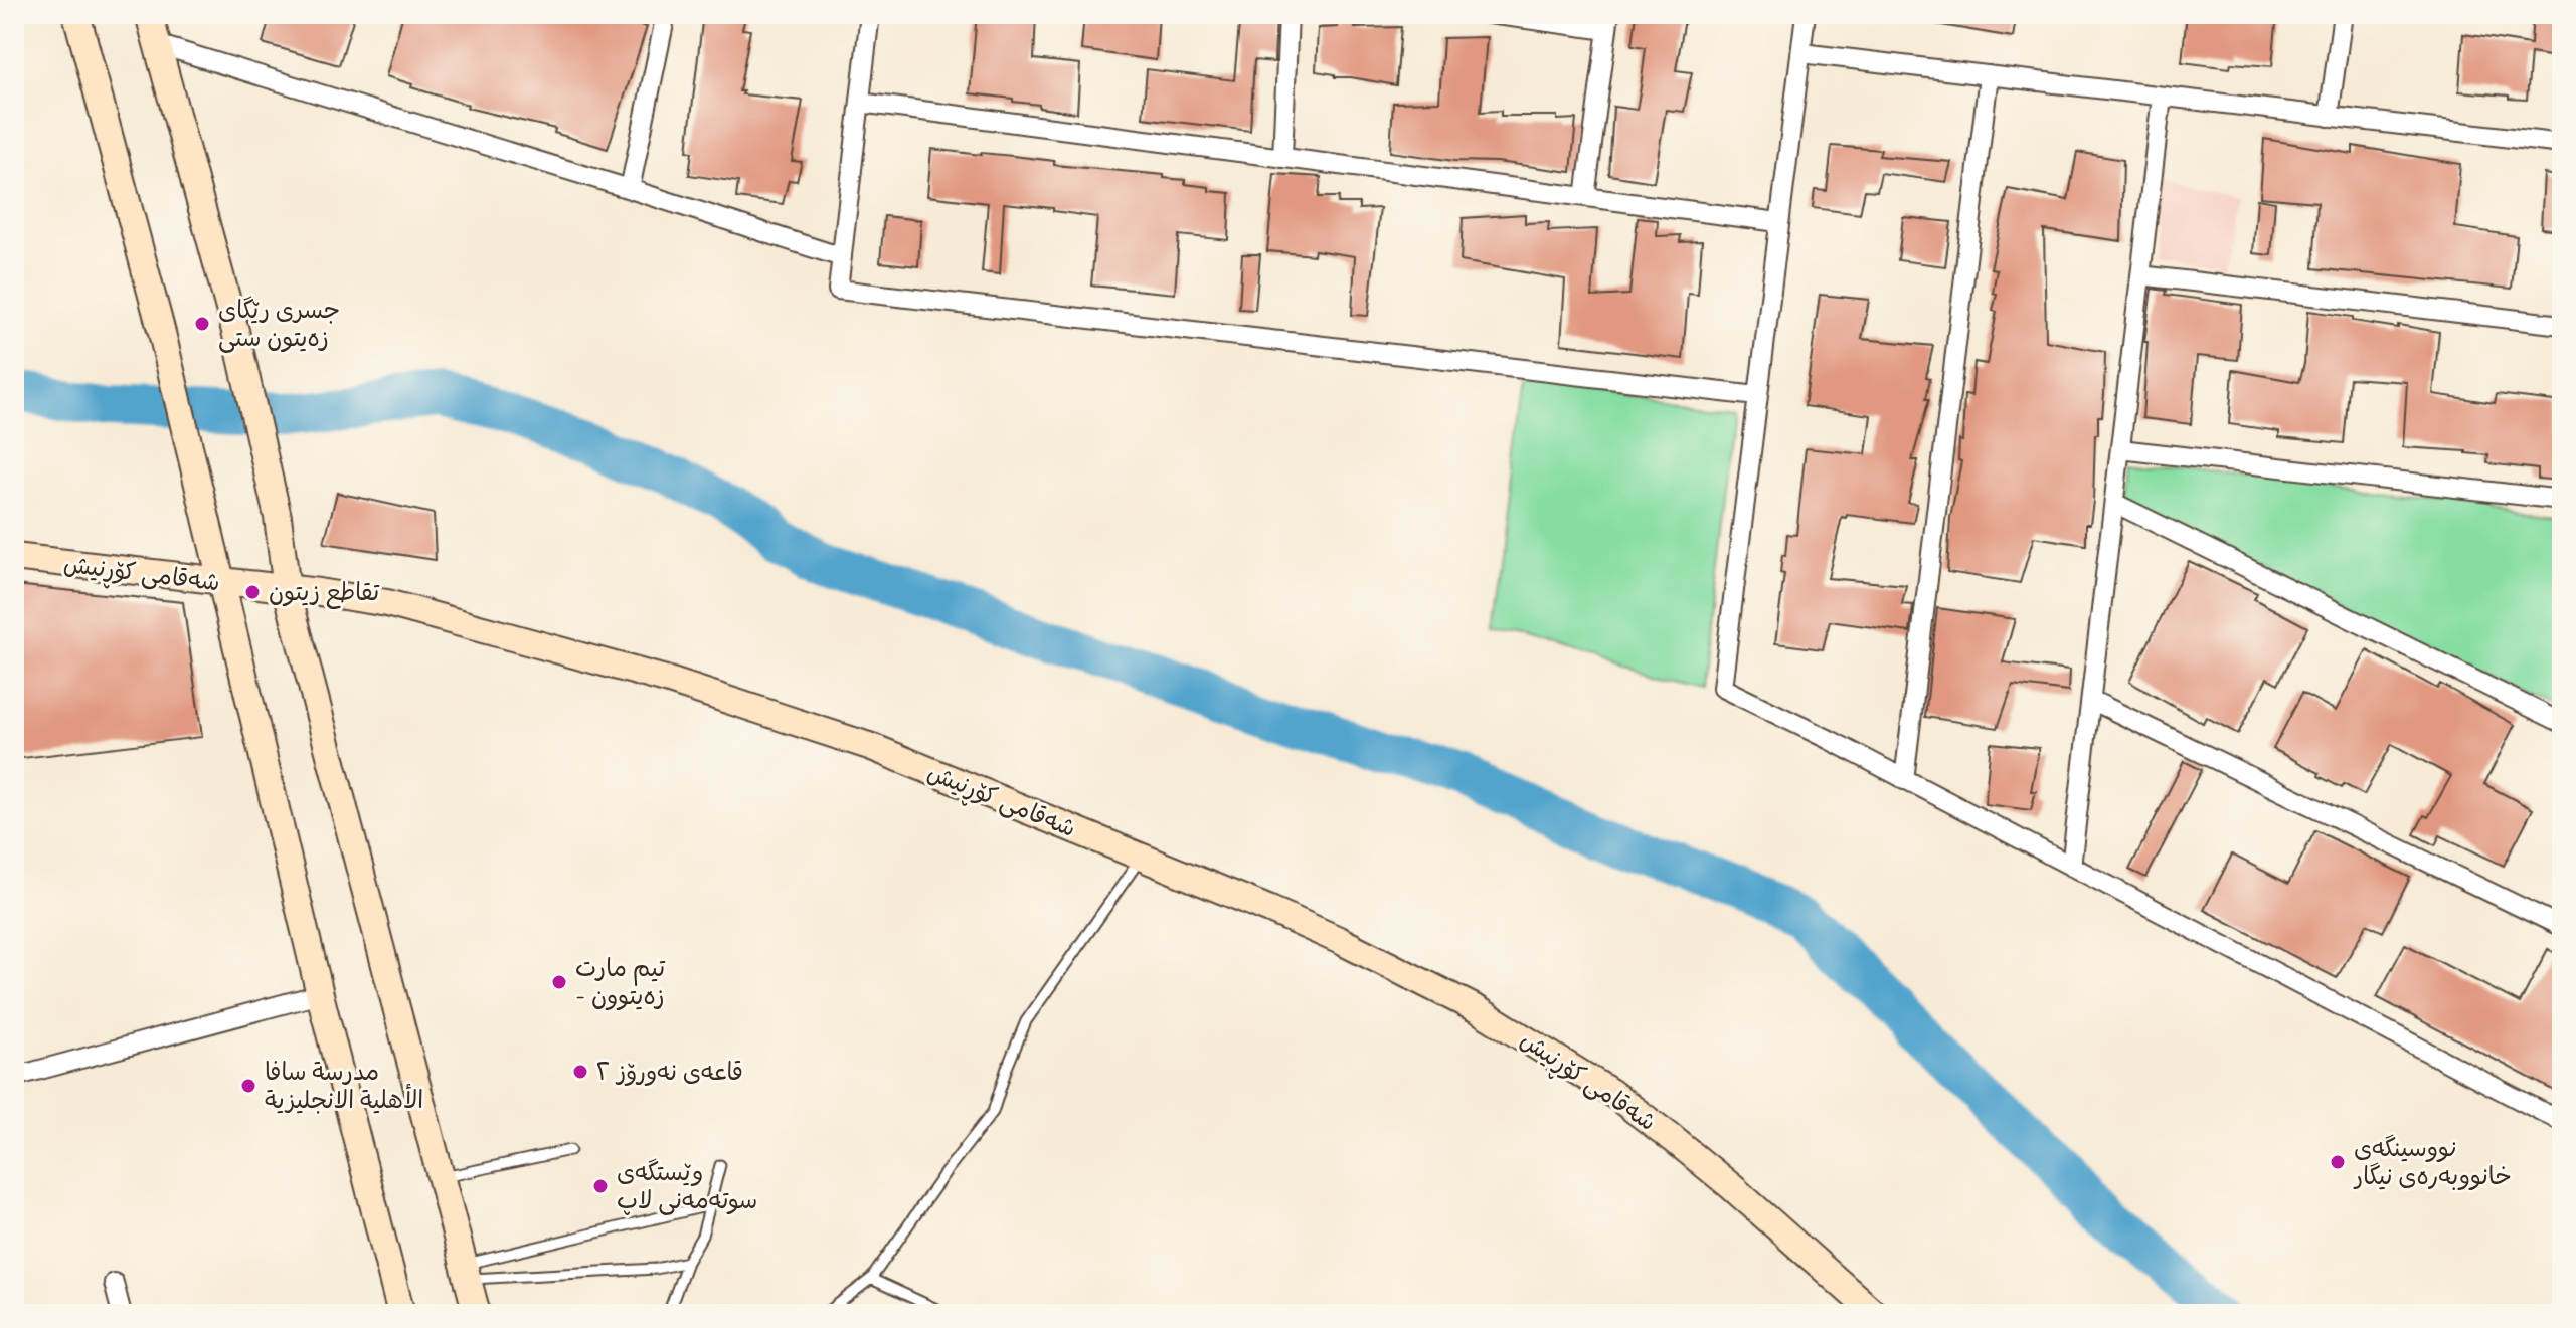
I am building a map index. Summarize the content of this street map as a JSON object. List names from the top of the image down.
{
  "streets": {
    "street": ["شەقامی کۆڕنیش"]
  },
  "places": [
    "جسری رێگای زەیتون ستی",
    "تقاطع زيتون",
    "تیم مارت - زەیتوون",
    "قاعەی نەورۆز ٢",
    "مدرسة سافا الأهلية الانجليزية",
    "نووسینگەی خانووبەرەی نیگار",
    "وێستگەی سوتەمەنی لاپ"
  ]
}
